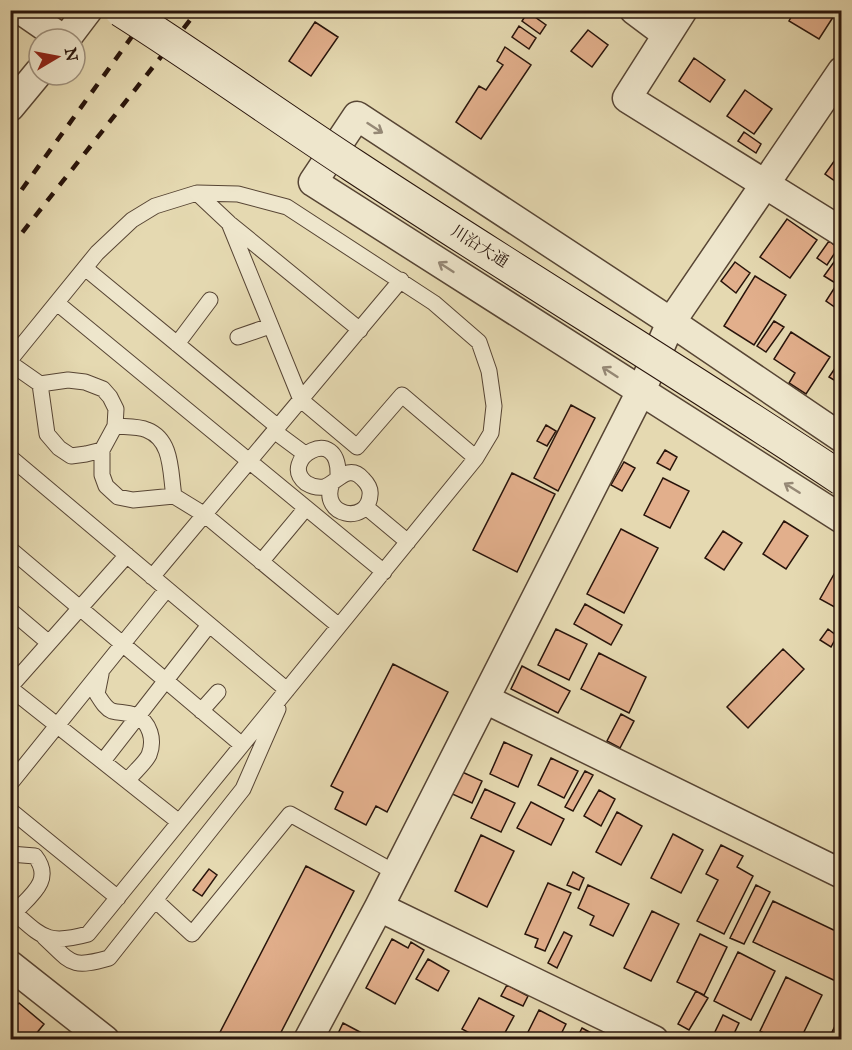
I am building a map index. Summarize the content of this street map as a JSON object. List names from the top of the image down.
{
  "streets": {
    "street": ["川沿大通"]
  },
  "north": "right"
}
